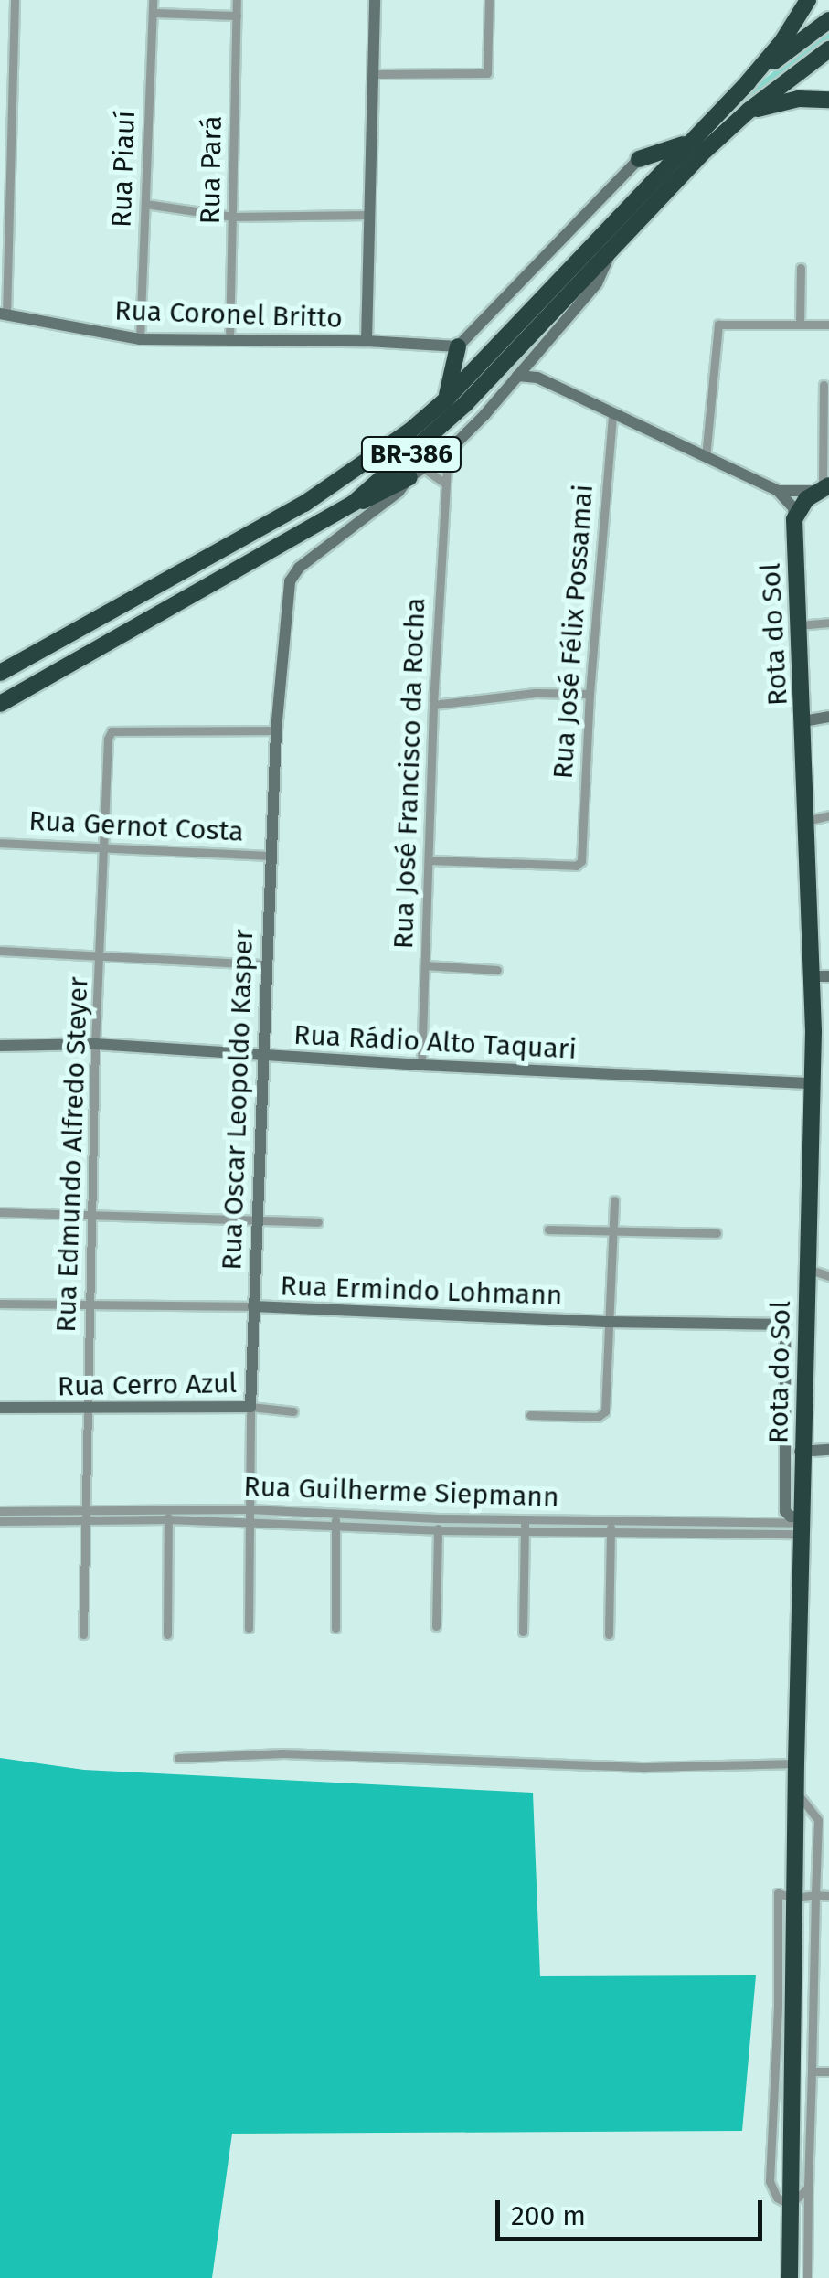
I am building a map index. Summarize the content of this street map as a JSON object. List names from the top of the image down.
{
  "streets": {
    "highway": ["BR-386", "Rota do Sol"],
    "street": [
      "Rua Piauí",
      "Rua Pará",
      "Rua Coronel Britto",
      "Rua José Félix Possamai",
      "Rua José Francisco da Rocha",
      "Rua Gernot Costa",
      "Rua Rádio Alto Taquari",
      "Rua Oscar Leopoldo Kasper",
      "Rua Edmundo Alfredo Steyer",
      "Rua Ermindo Lohmann",
      "Rua Cerro Azul",
      "Rua Guilherme Siepmann"
    ]
  },
  "crossings": [
    ["Rua Piauí", "Rua Coronel Britto"],
    ["Rua Pará", "Rua Coronel Britto"],
    ["Rua José Félix Possamai", "Rua José Francisco da Rocha"],
    ["Rota do Sol", "Rua Rádio Alto Taquari"],
    ["Rota do Sol", "Rua Guilherme Siepmann"],
    ["Rua José Francisco da Rocha", "Rua Rádio Alto Taquari"],
    ["Rua Gernot Costa", "Rua Oscar Leopoldo Kasper"],
    ["Rua Gernot Costa", "Rua Edmundo Alfredo Steyer"],
    ["Rua Rádio Alto Taquari", "Rua Oscar Leopoldo Kasper"],
    ["Rua Rádio Alto Taquari", "Rua Edmundo Alfredo Steyer"],
    ["Rua Oscar Leopoldo Kasper", "Rua Edmundo Alfredo Steyer"],
    ["Rua Oscar Leopoldo Kasper", "Rua Ermindo Lohmann"],
    ["Rua Oscar Leopoldo Kasper", "Rua Cerro Azul"],
    ["Rua Oscar Leopoldo Kasper", "Rua Guilherme Siepmann"],
    ["Rua Edmundo Alfredo Steyer", "Rua Ermindo Lohmann"],
    ["Rua Edmundo Alfredo Steyer", "Rua Cerro Azul"],
    ["Rua Edmundo Alfredo Steyer", "Rua Guilherme Siepmann"]
  ],
  "scale_bar": "200 m"
}
